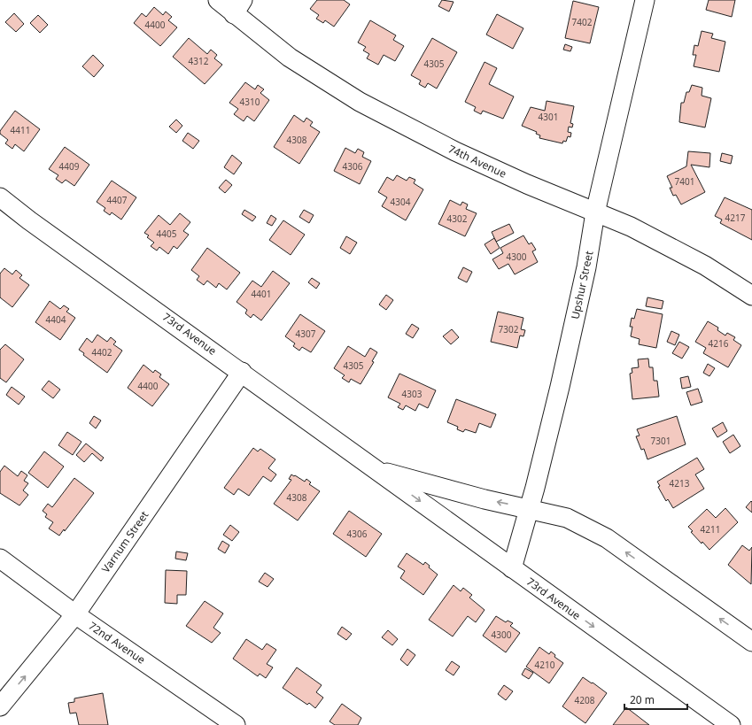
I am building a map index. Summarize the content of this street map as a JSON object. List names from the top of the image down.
{
  "streets": {
    "street": [
      "74th Avenue",
      "Upshur Street",
      "73rd Avenue",
      "Varnum Street",
      "72nd Avenue"
    ]
  },
  "crossings": [
    ["74th Avenue", "Upshur Street"],
    ["Upshur Street", "73rd Avenue"],
    ["73rd Avenue", "Varnum Street"],
    ["Varnum Street", "72nd Avenue"]
  ],
  "house_numbers": [
    "7402",
    "4400",
    "4312",
    "4305",
    "4310",
    "4301",
    "4411",
    "4308",
    "4409",
    "4306",
    "7401",
    "4407",
    "4304",
    "4217",
    "4302",
    "4405",
    "4300",
    "4401",
    "4404",
    "7302",
    "4307",
    "4216",
    "4402",
    "4305",
    "4400",
    "4303",
    "7301",
    "4213",
    "4308",
    "4211",
    "4306",
    "4300",
    "4210",
    "4208"
  ],
  "scale_bar": "20 m"
}
